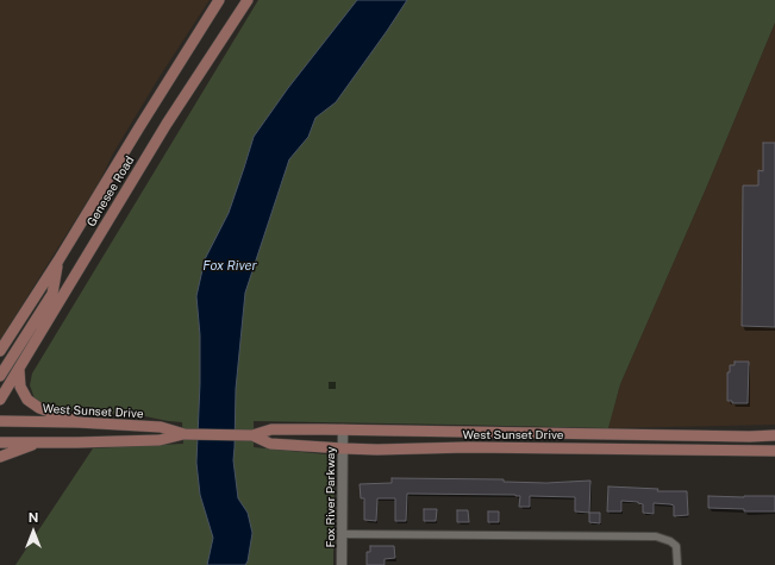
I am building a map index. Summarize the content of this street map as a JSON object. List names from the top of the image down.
{
  "streets": {
    "main road": ["Genesee Road", "West Sunset Drive"],
    "street": ["Fox River Parkway"]
  },
  "crossings": [
    ["West Sunset Drive", "Fox River Parkway"]
  ],
  "water": ["Fox River"],
  "north": "top"
}
